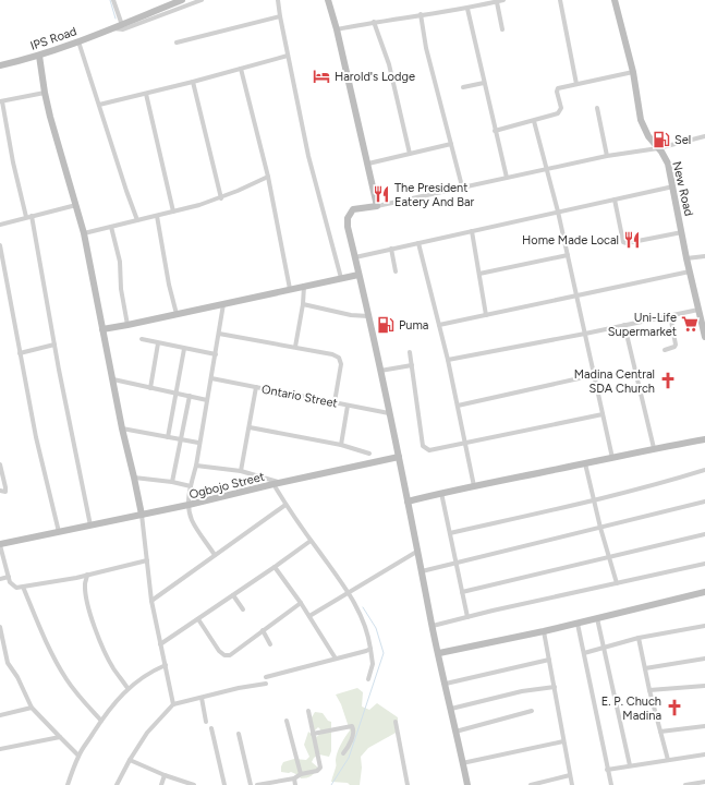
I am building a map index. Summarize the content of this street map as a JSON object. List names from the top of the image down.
{
  "streets": {
    "street": [
      "IPS Road",
      "New Road",
      "Ontario Street",
      "Ogbojo Street"
    ]
  },
  "places": {
    "hotel": ["Harold's Lodge"],
    "fuel station": ["Sel", "Puma"],
    "restaurant": ["The President Eatery And Bar", "Home Made Local"],
    "supermarket": ["Uni-Life Supermarket"],
    "church": ["Madina Central SDA Church", "E. P. Chuch Madina"]
  }
}
